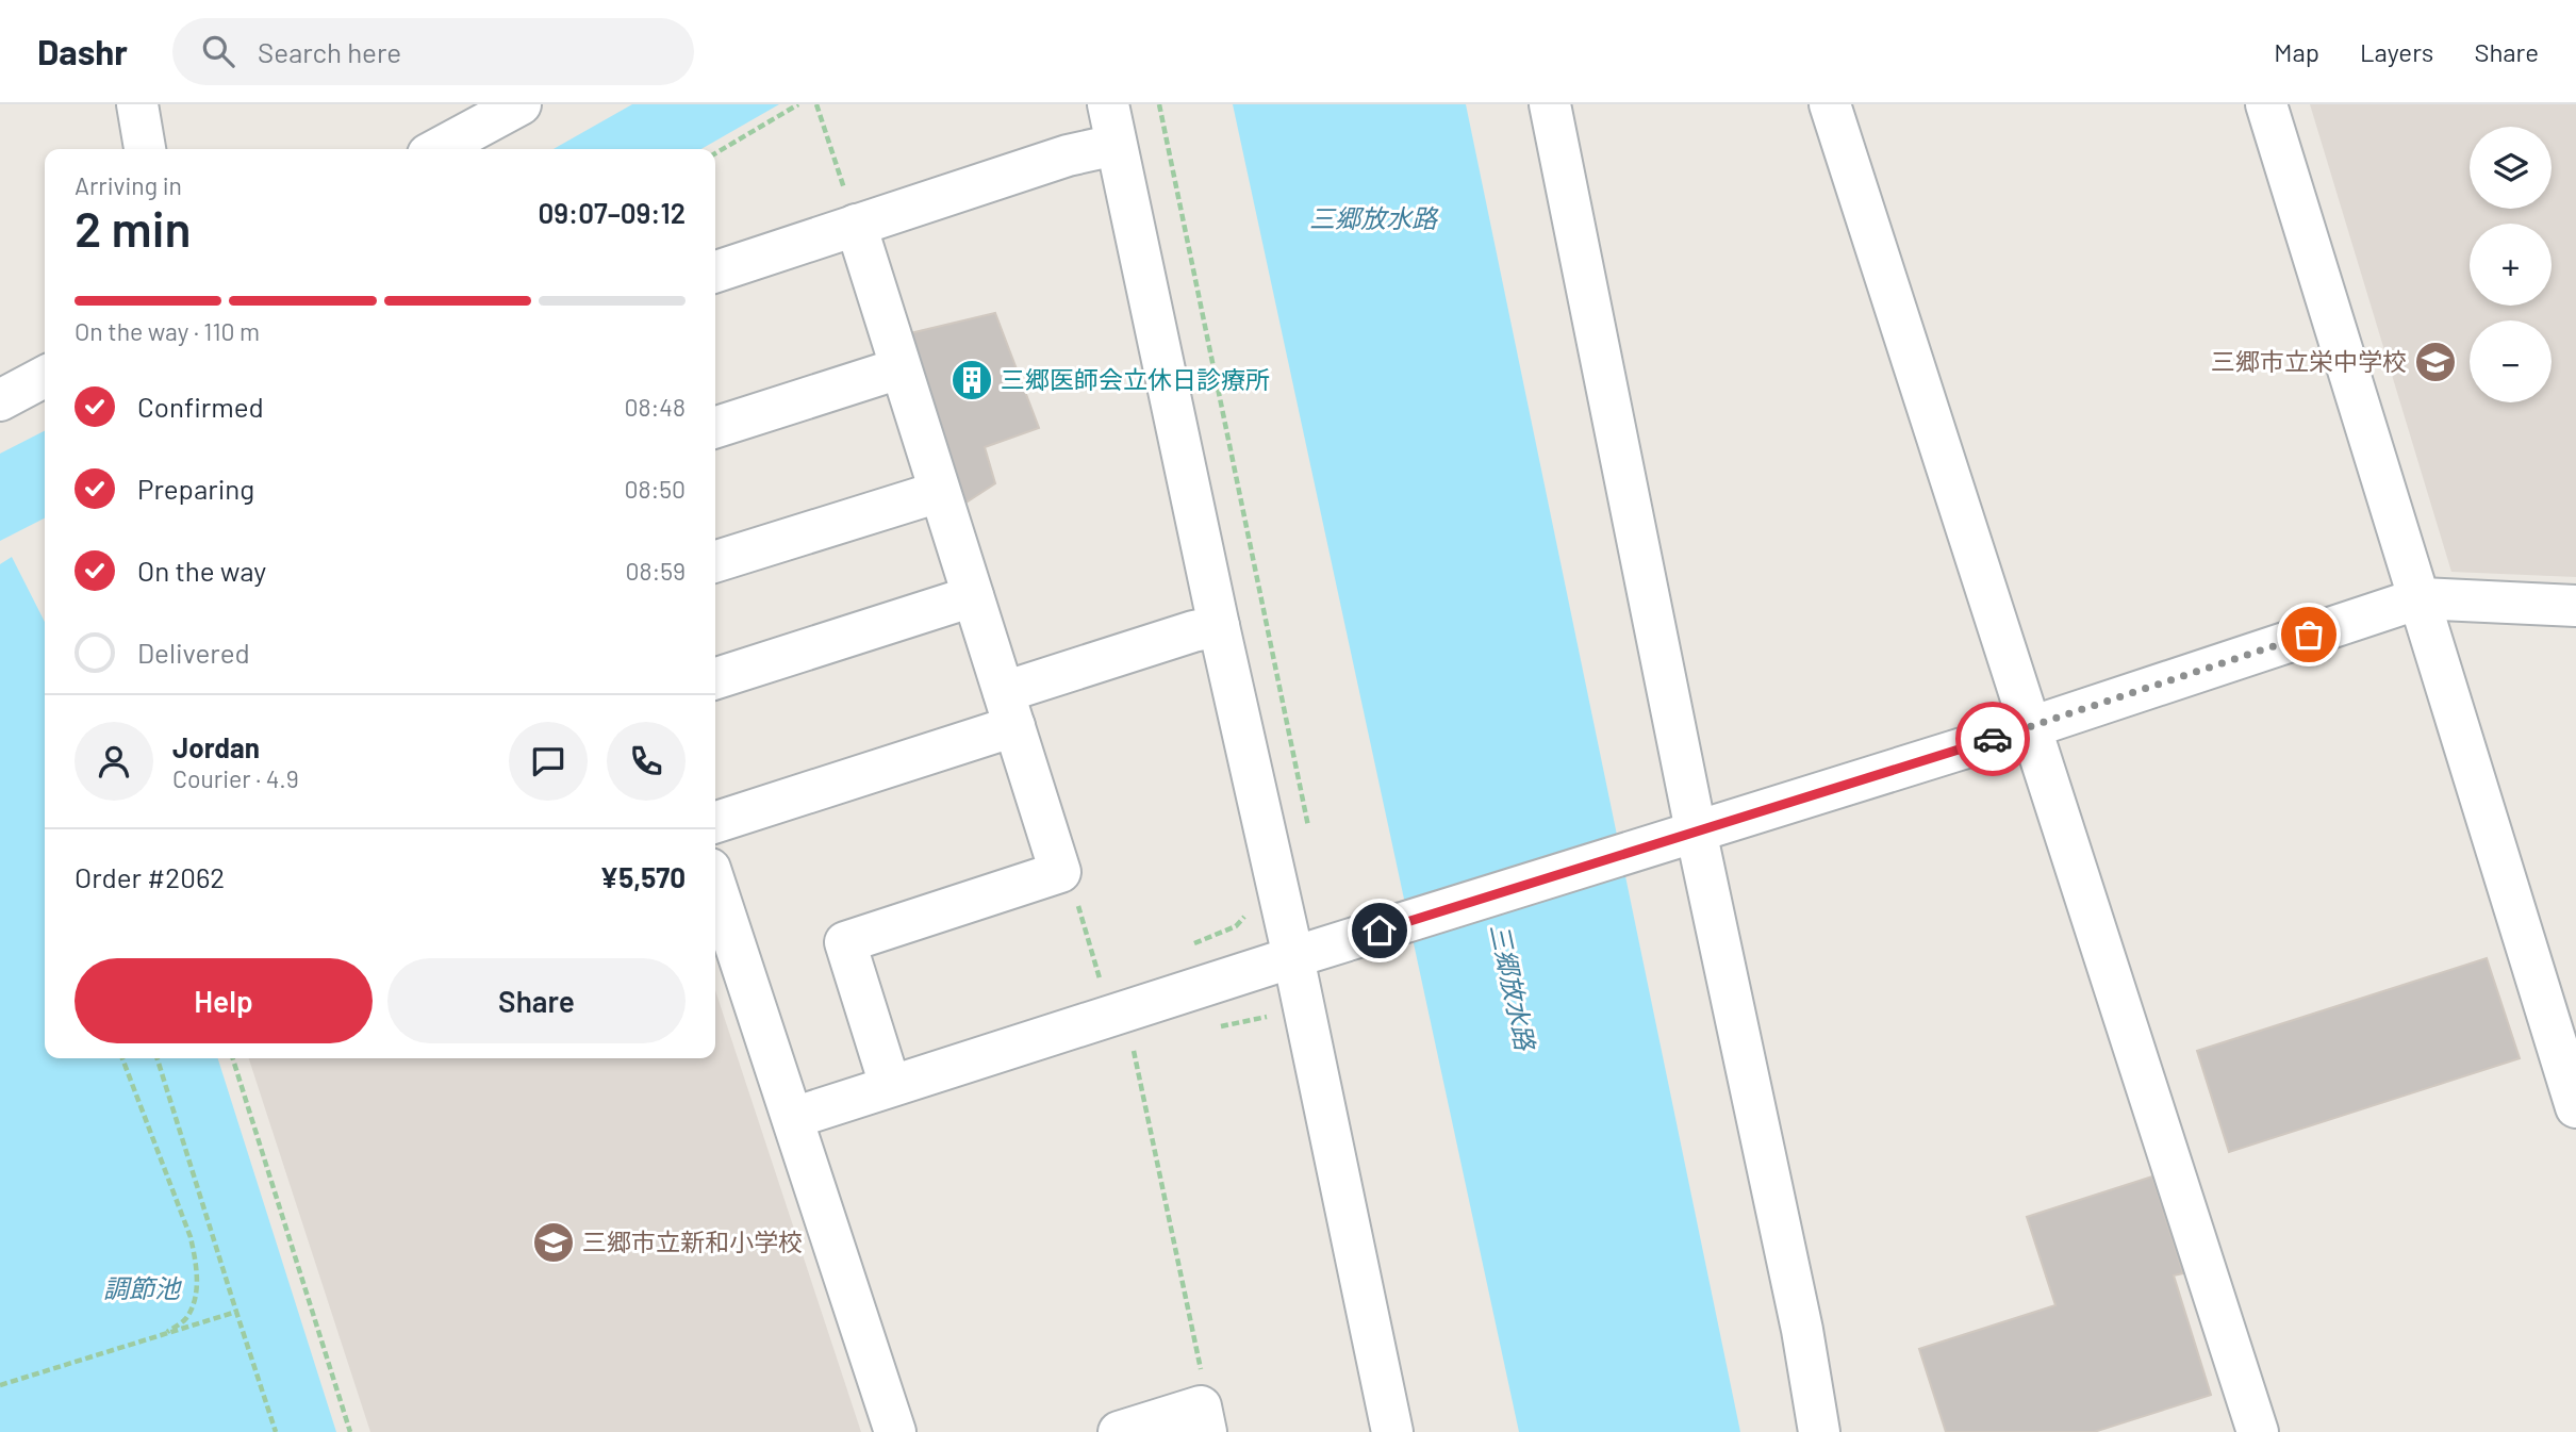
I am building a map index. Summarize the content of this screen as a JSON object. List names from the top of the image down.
{
  "water": ["三郷放水路", "調節池"],
  "places": {
    "school or university": ["三郷市立栄中学校", "三郷市立新和小学校"],
    "building": ["三郷医師会立休日診療所"]
  },
  "page": {
    "header": "Dashr",
    "search": "Search here",
    "nav": ["Map", "Layers", "Share"],
    "map_buttons": ["+", "−"],
    "heading": ["2 min", "Arriving in", "09:07–09:12"],
    "panel": [
      "Jordan",
      "Courier · 4.9",
      "Order #2062",
      "¥5,570"
    ],
    "bar": "On the way · 110 m",
    "list": [
      ["Confirmed", "08:48"],
      ["Preparing", "08:50"],
      ["On the way", "08:59"],
      "Delivered"
    ],
    "buttons": ["Help", "Share"]
  }
}
